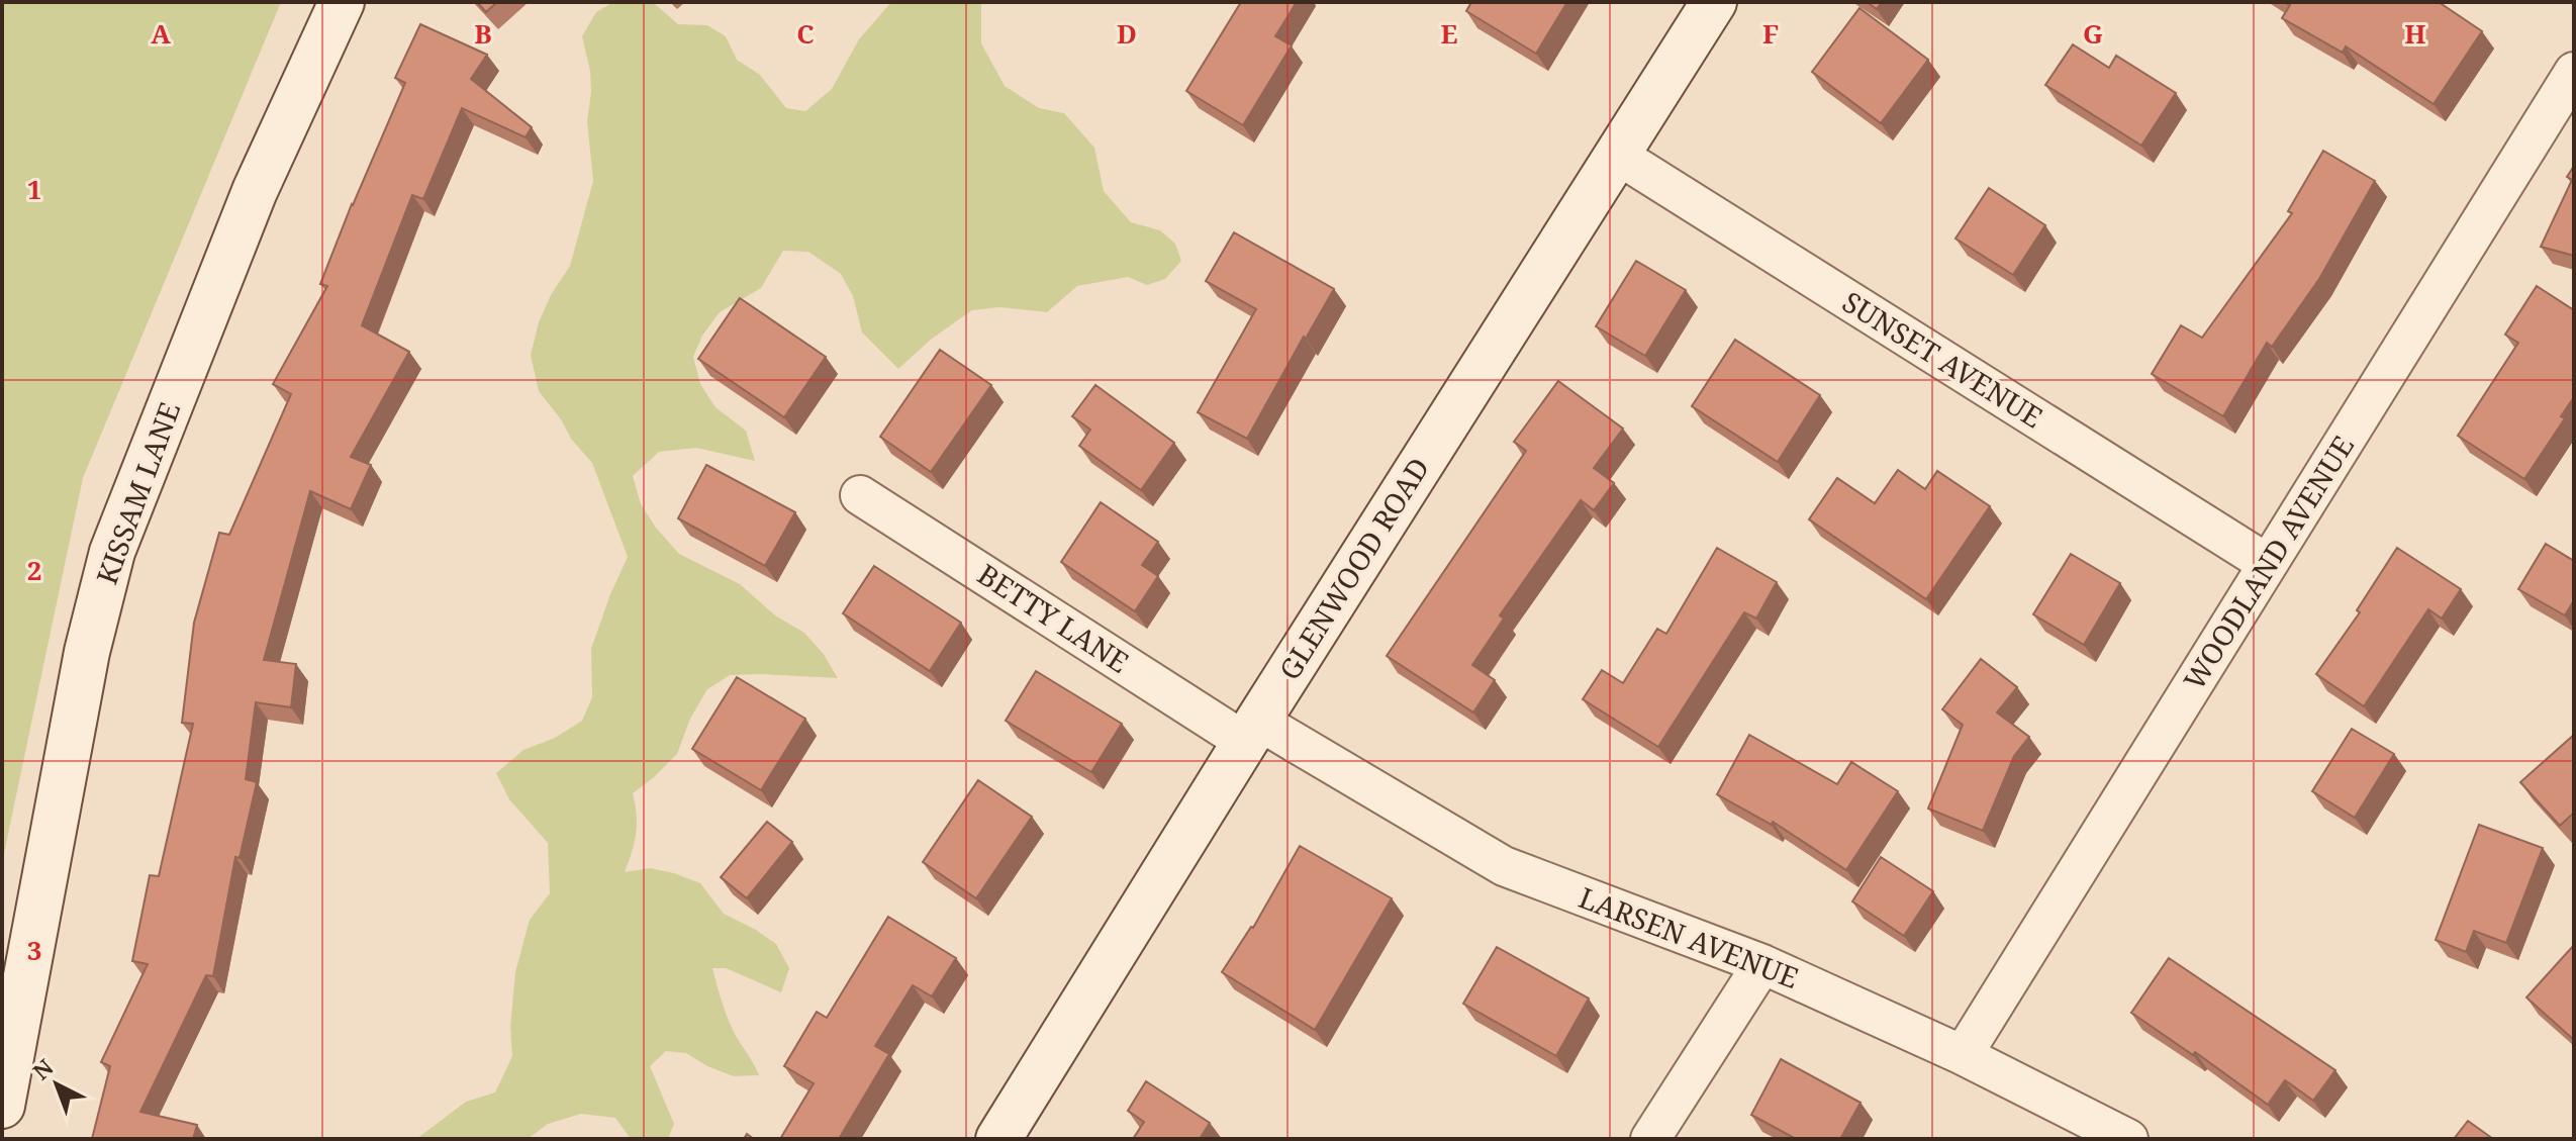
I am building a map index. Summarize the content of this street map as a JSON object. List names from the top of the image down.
{
  "streets": {
    "main road": ["KISSAM LANE", "GLENWOOD ROAD"],
    "street": [
      "SUNSET AVENUE",
      "WOODLAND AVENUE",
      "BETTY LANE",
      "LARSEN AVENUE"
    ]
  },
  "crossings": [
    ["SUNSET AVENUE", "WOODLAND AVENUE"],
    ["SUNSET AVENUE", "GLENWOOD ROAD"],
    ["WOODLAND AVENUE", "LARSEN AVENUE"],
    ["GLENWOOD ROAD", "BETTY LANE"],
    ["GLENWOOD ROAD", "LARSEN AVENUE"],
    ["BETTY LANE", "LARSEN AVENUE"]
  ],
  "north": "top left",
  "grid": {
    "columns": [
      "A",
      "B",
      "C",
      "D",
      "E",
      "F",
      "G",
      "H"
    ],
    "rows": ["1", "2", "3"]
  }
}
